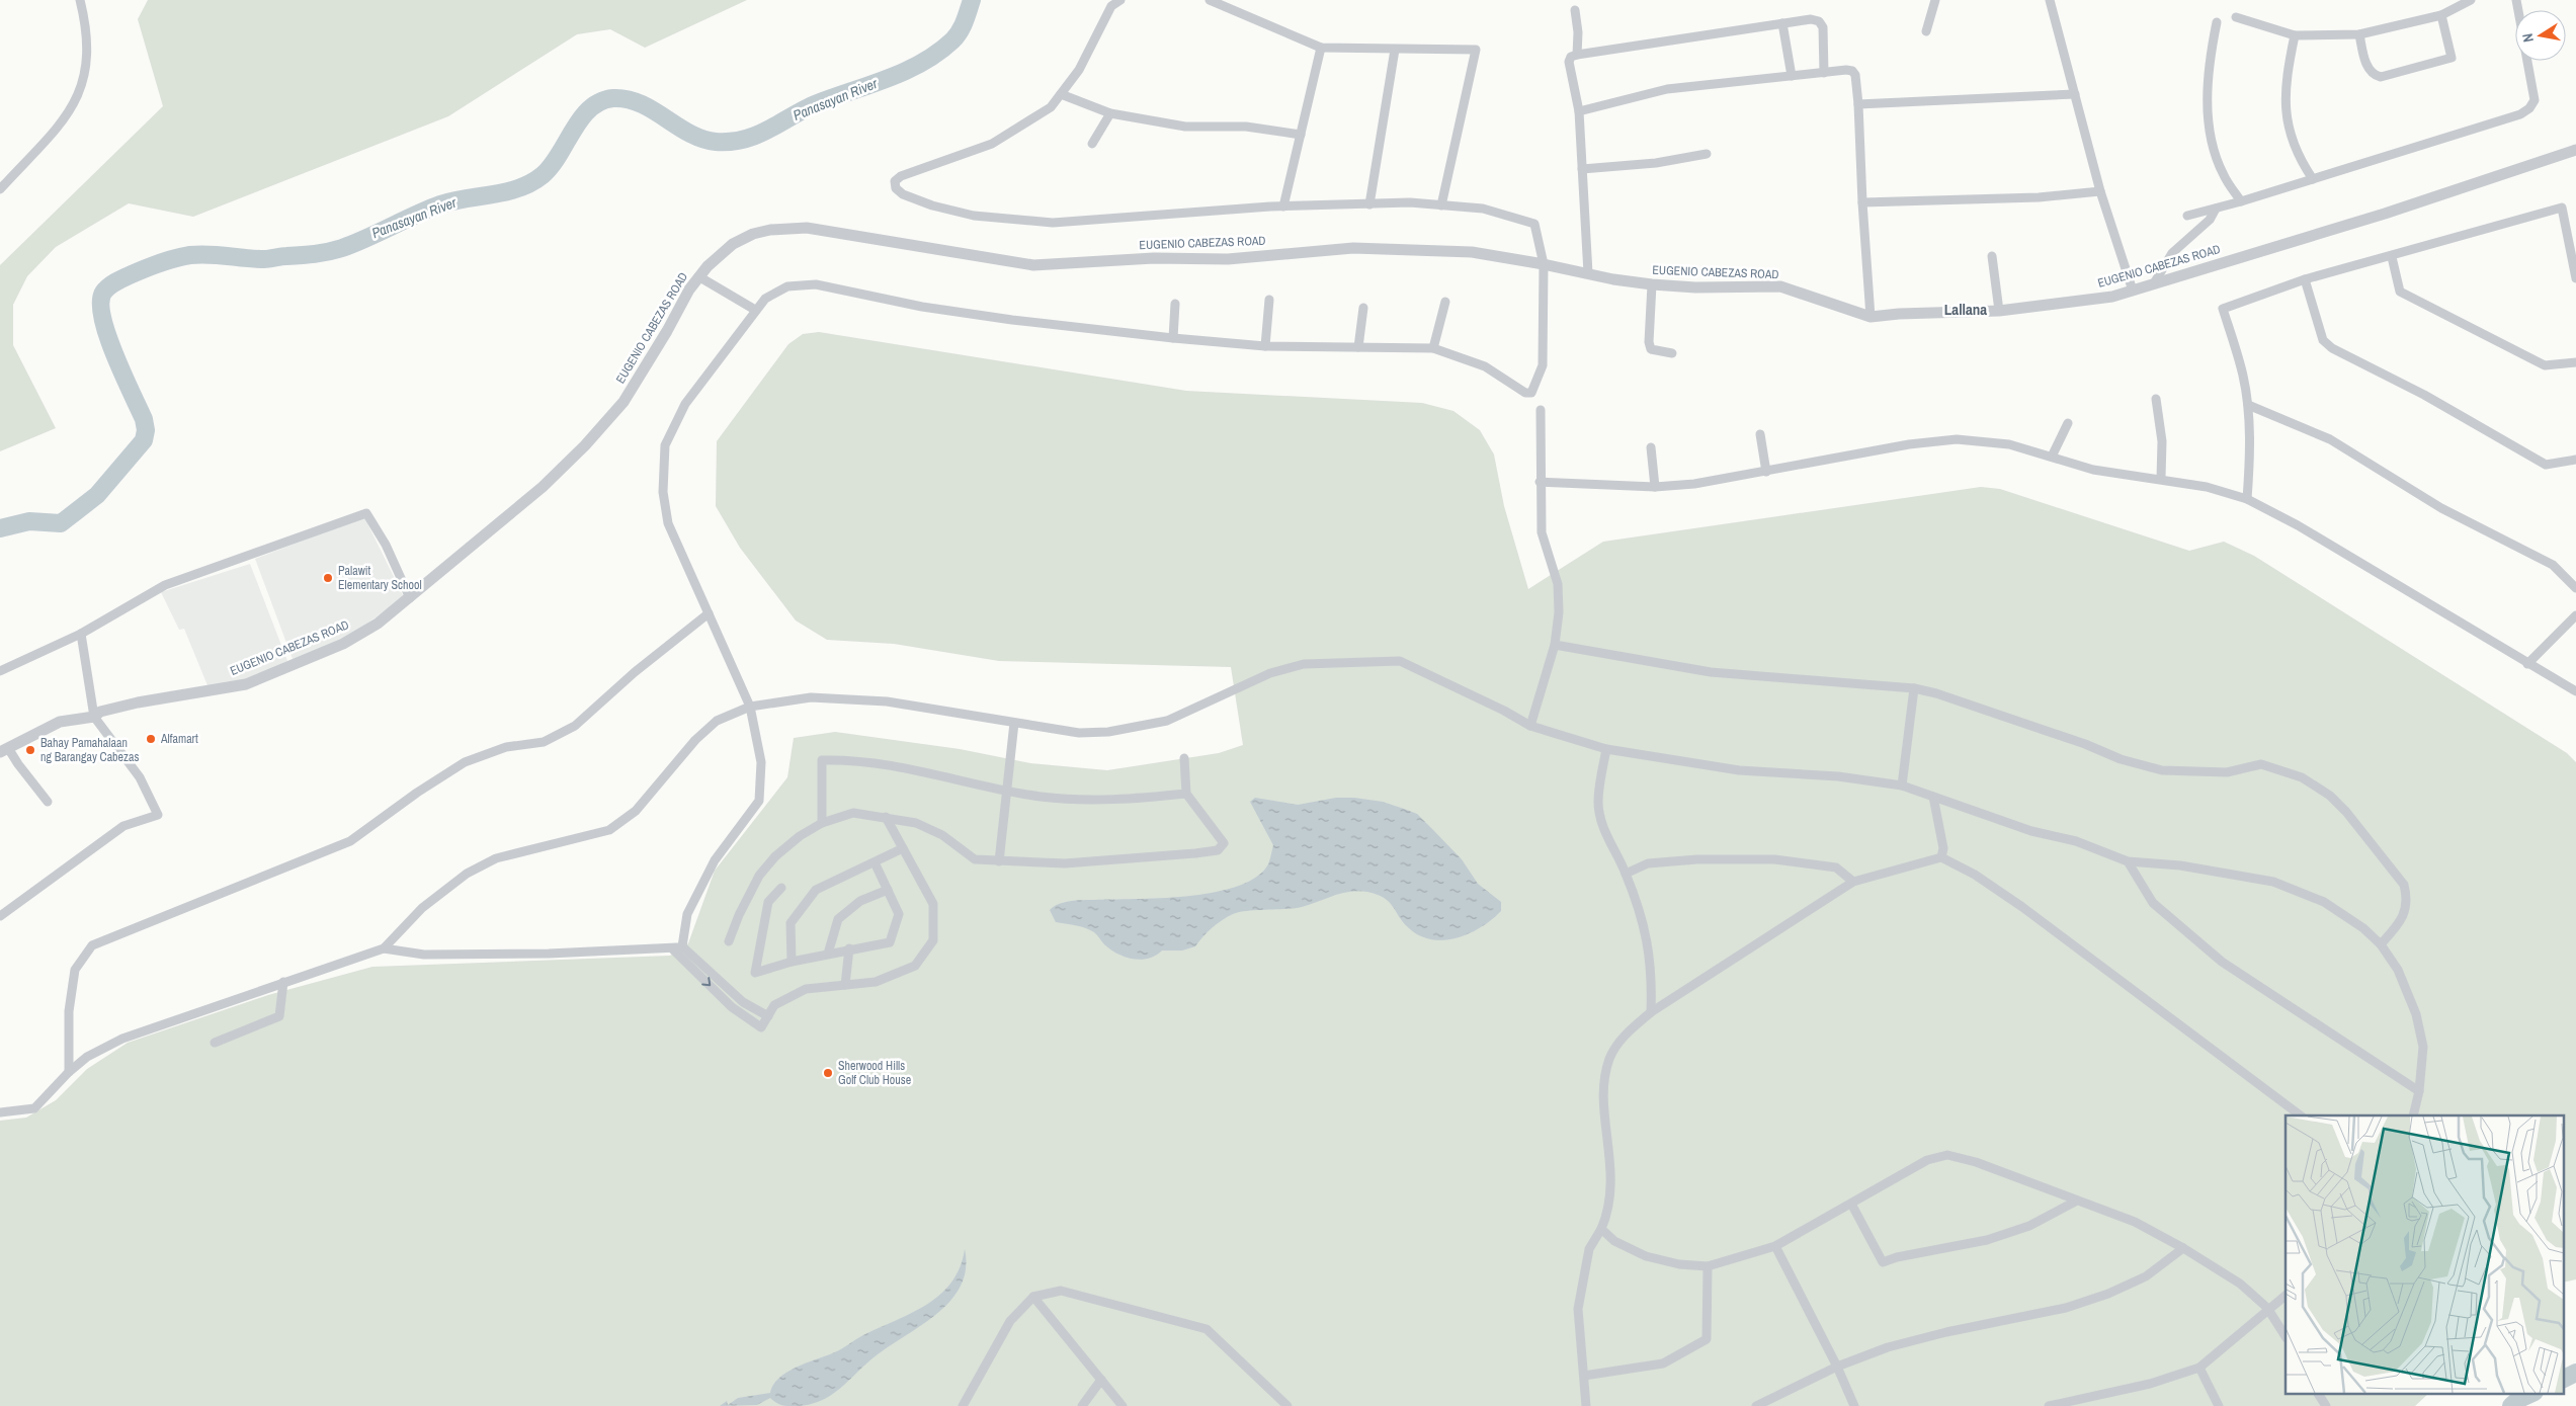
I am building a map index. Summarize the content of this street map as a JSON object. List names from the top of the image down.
{
  "streets": {
    "street": ["EUGENIO CABEZAS ROAD"]
  },
  "districts": ["Lallana"],
  "water": ["Panasayan River"],
  "places": [
    "Palawit Elementary School",
    "Alfamart",
    "Bahay Pamahalaan ng Barangay Cabezas",
    "Sherwood Hills Golf Club House"
  ],
  "north": "left"
}
